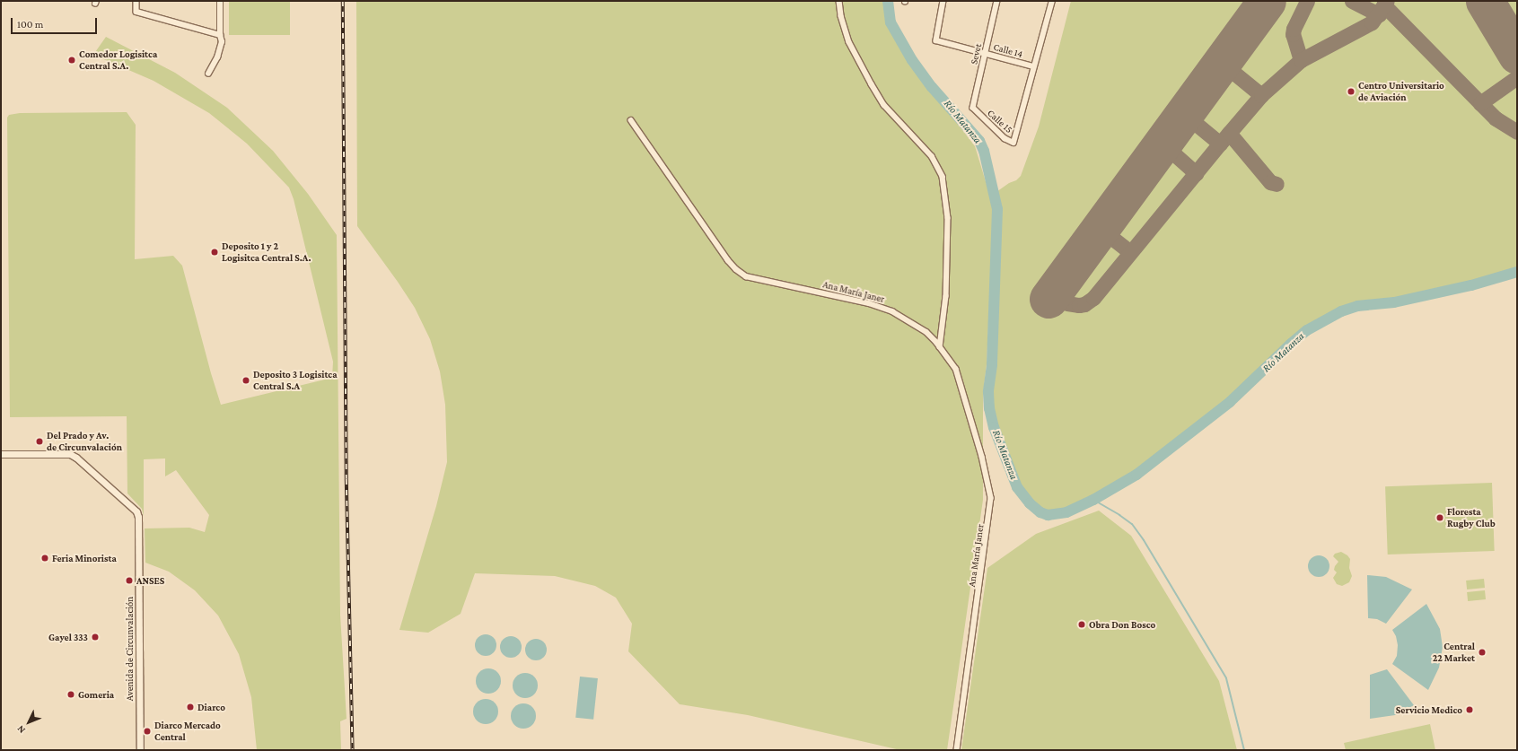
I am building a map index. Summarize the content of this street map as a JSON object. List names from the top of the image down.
{
  "streets": {
    "street": [
      "Calle 14",
      "Sevet",
      "Calle 15",
      "Ana María Janer",
      "Avenida de Circunvalación"
    ]
  },
  "crossings": [
    ["Calle 14", "Sevet"],
    ["Calle 14", "Calle 15"],
    ["Sevet", "Calle 15"]
  ],
  "water": ["Río Matanza"],
  "places": [
    "Comedor Logisitca Central S.A.",
    "Centro Universitario de Aviación",
    "Deposito 1 y 2 Logisitca Central S.A.",
    "Deposito 3 Logisitca Central S.A",
    "Del Prado y Av. de Circunvalación",
    "Floresta Rugby Club",
    "Feria Minorista",
    "ANSES",
    "Obra Don Bosco",
    "Gayel 333",
    "Central 22 Market",
    "Gomeria",
    "Diarco",
    "Servicio Medico",
    "Diarco Mercado Central"
  ],
  "scale_bar": "100 m",
  "north": "bottom left"
}
